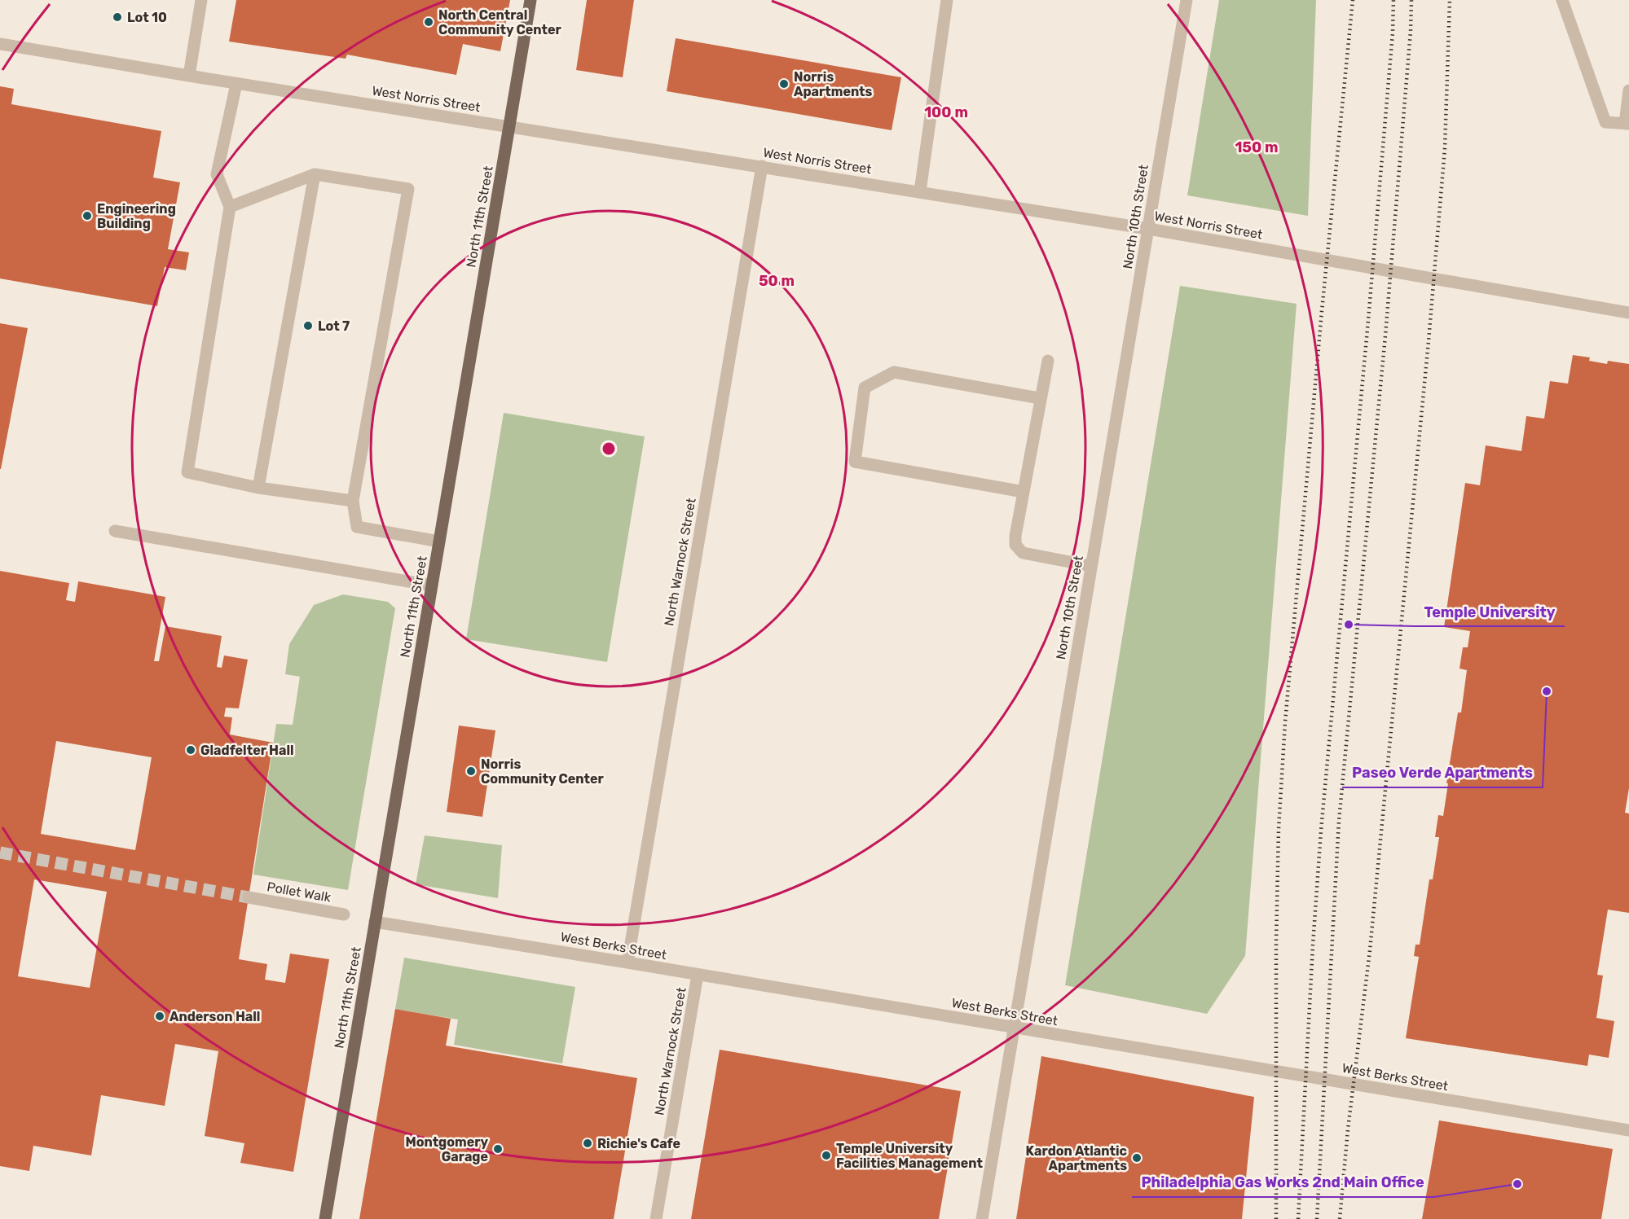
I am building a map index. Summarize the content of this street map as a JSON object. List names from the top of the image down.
{
  "streets": {
    "main road": ["North 11th Street"],
    "street": [
      "West Norris Street",
      "North 10th Street",
      "North Warnock Street",
      "Pollet Walk",
      "West Berks Street"
    ]
  },
  "crossings": [
    ["West Norris Street", "North 11th Street"],
    ["West Norris Street", "North 10th Street"],
    ["West Norris Street", "North Warnock Street"],
    ["North 11th Street", "West Berks Street"],
    ["North 10th Street", "West Berks Street"],
    ["North Warnock Street", "West Berks Street"]
  ],
  "places": [
    "Lot 10",
    "North Central Community Center",
    "Norris Apartments",
    "Engineering Building",
    "Lot 7",
    "Temple University",
    "Paseo Verde Apartments",
    "Gladfelter Hall",
    "Norris Community Center",
    "Anderson Hall",
    "Richie's Cafe",
    "Montgomery Garage",
    "Temple University Facilities Management",
    "Kardon Atlantic Apartments",
    "Philadelphia Gas Works 2nd Main Office"
  ],
  "rings": ["100 m", "150 m", "50 m"]
}
